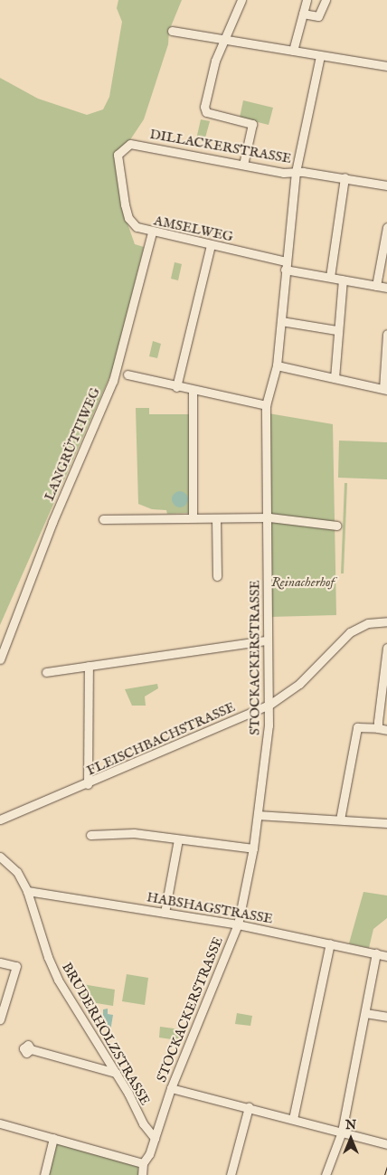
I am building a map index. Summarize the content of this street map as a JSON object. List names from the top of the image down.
{
  "streets": {
    "street": [
      "DILLACKERSTRASSE",
      "AMSELWEG",
      "LANGRÜTTIWEG",
      "STOCKACKERSTRASSE",
      "FLEISCHBACHSTRASSE",
      "HABSHAGSTRASSE",
      "BRUDERHOLZSTRASSE"
    ]
  },
  "crossings": [
    ["DILLACKERSTRASSE", "AMSELWEG"],
    ["DILLACKERSTRASSE", "STOCKACKERSTRASSE"],
    ["AMSELWEG", "LANGRÜTTIWEG"],
    ["AMSELWEG", "STOCKACKERSTRASSE"],
    ["STOCKACKERSTRASSE", "FLEISCHBACHSTRASSE"],
    ["STOCKACKERSTRASSE", "HABSHAGSTRASSE"],
    ["STOCKACKERSTRASSE", "BRUDERHOLZSTRASSE"],
    ["HABSHAGSTRASSE", "BRUDERHOLZSTRASSE"]
  ],
  "parks": ["Reinacherhof"],
  "north": "top"
}
